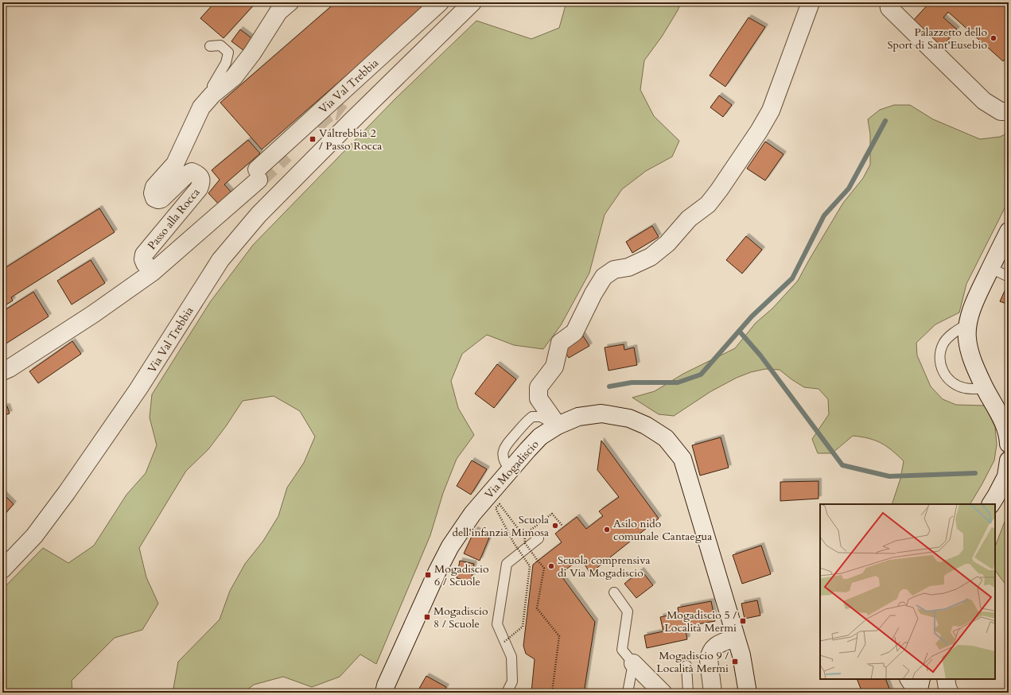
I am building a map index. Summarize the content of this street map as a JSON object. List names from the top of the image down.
{
  "streets": {
    "street": ["Via Val Trebbia", "Passo alla Rocca", "Via Mogadiscio"]
  },
  "crossings": [
    ["Via Val Trebbia", "Passo alla Rocca"]
  ],
  "places": {
    "other": [
      "Palazzetto dello Sport di Sant'Eusebio",
      "Scuola dell'infanzia Mimosa",
      "Asilo nido comunale Cantaegua",
      "Scuola comprensiva di Via Mogadiscio"
    ],
    "transit": [
      "Valtrebbia 2 / Passo Rocca",
      "Mogadiscio 6 / Scuole",
      "Mogadiscio 8 / Scuole",
      "Mogadiscio 5 / Località Mermi",
      "Mogadiscio 9 / Località Mermi"
    ]
  }
}
